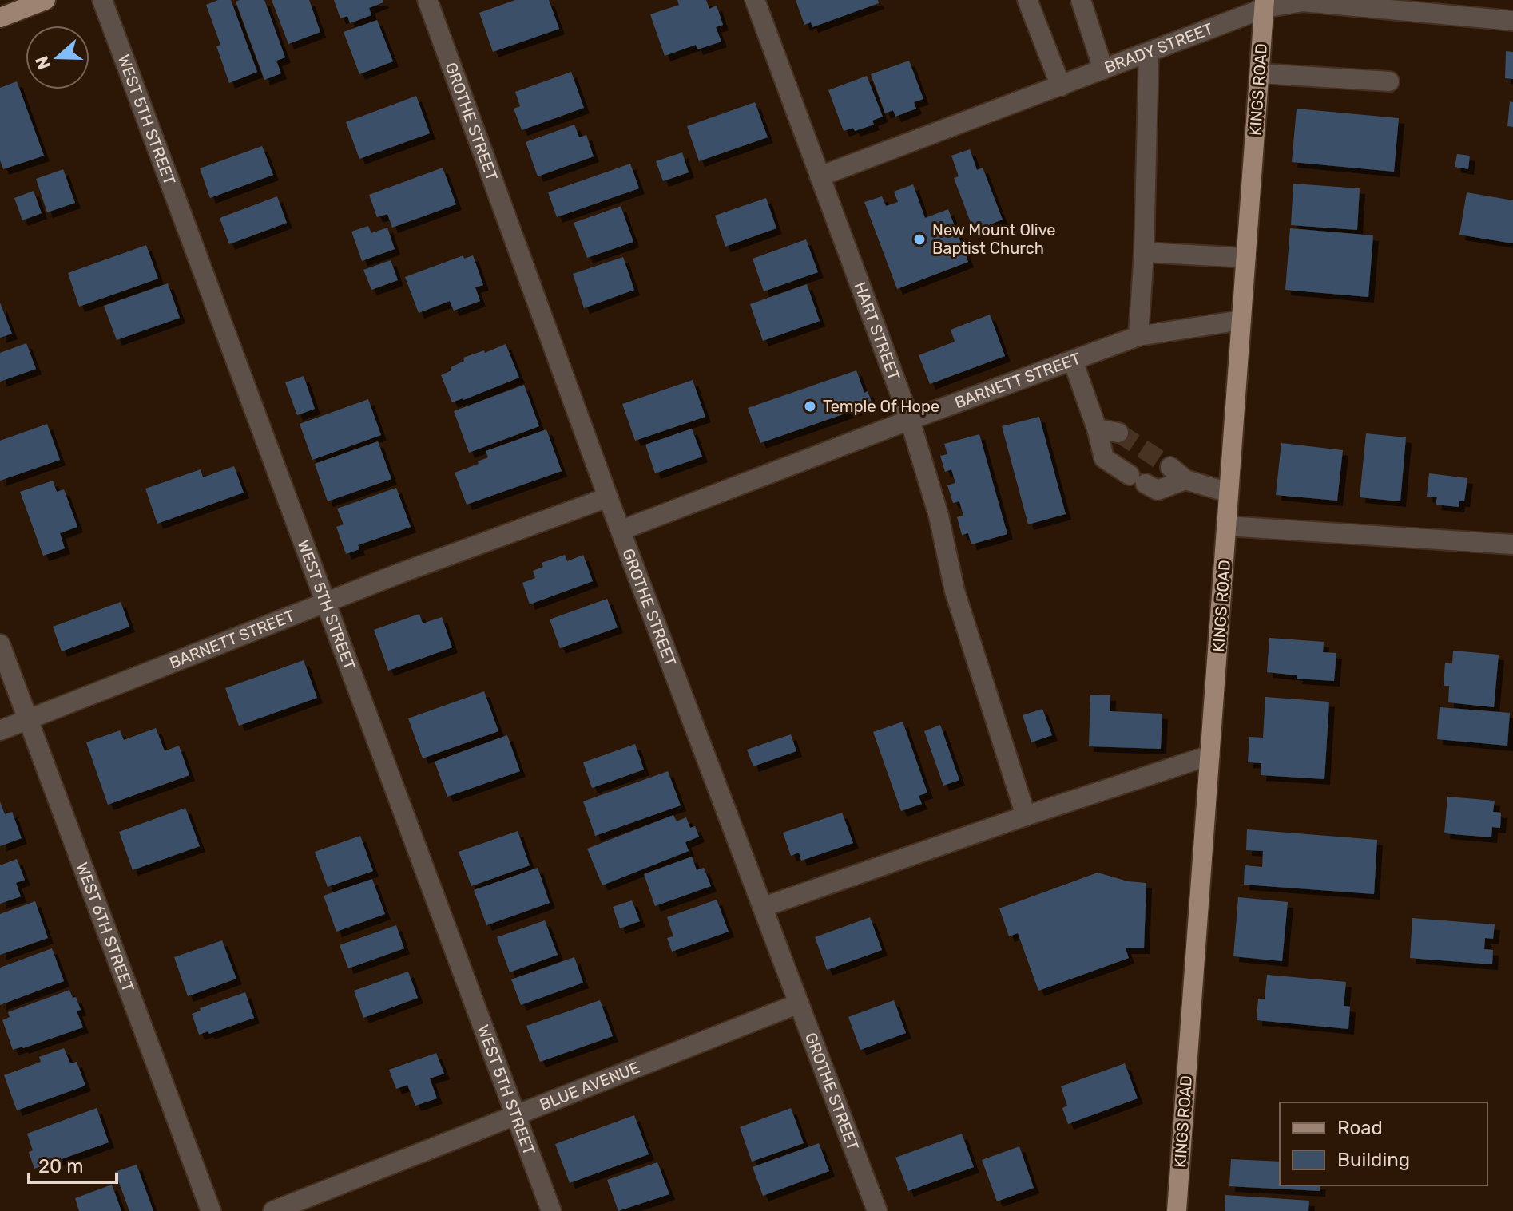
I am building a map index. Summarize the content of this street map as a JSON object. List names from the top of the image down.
{
  "streets": {
    "main road": ["KINGS ROAD"],
    "street": [
      "BRADY STREET",
      "WEST 5TH STREET",
      "GROTHE STREET",
      "HART STREET",
      "BARNETT STREET",
      "WEST 6TH STREET",
      "BLUE AVENUE"
    ]
  },
  "crossings": [
    ["BRADY STREET", "KINGS ROAD"],
    ["BRADY STREET", "HART STREET"],
    ["KINGS ROAD", "BARNETT STREET"],
    ["WEST 5TH STREET", "BARNETT STREET"],
    ["WEST 5TH STREET", "BLUE AVENUE"],
    ["GROTHE STREET", "BARNETT STREET"],
    ["GROTHE STREET", "BLUE AVENUE"],
    ["HART STREET", "BARNETT STREET"],
    ["BARNETT STREET", "WEST 6TH STREET"]
  ],
  "places": ["New Mount Olive Baptist Church", "Temple Of Hope"],
  "legend": ["Road", "Building"],
  "scale_bar": "20 m",
  "north": "left"
}
